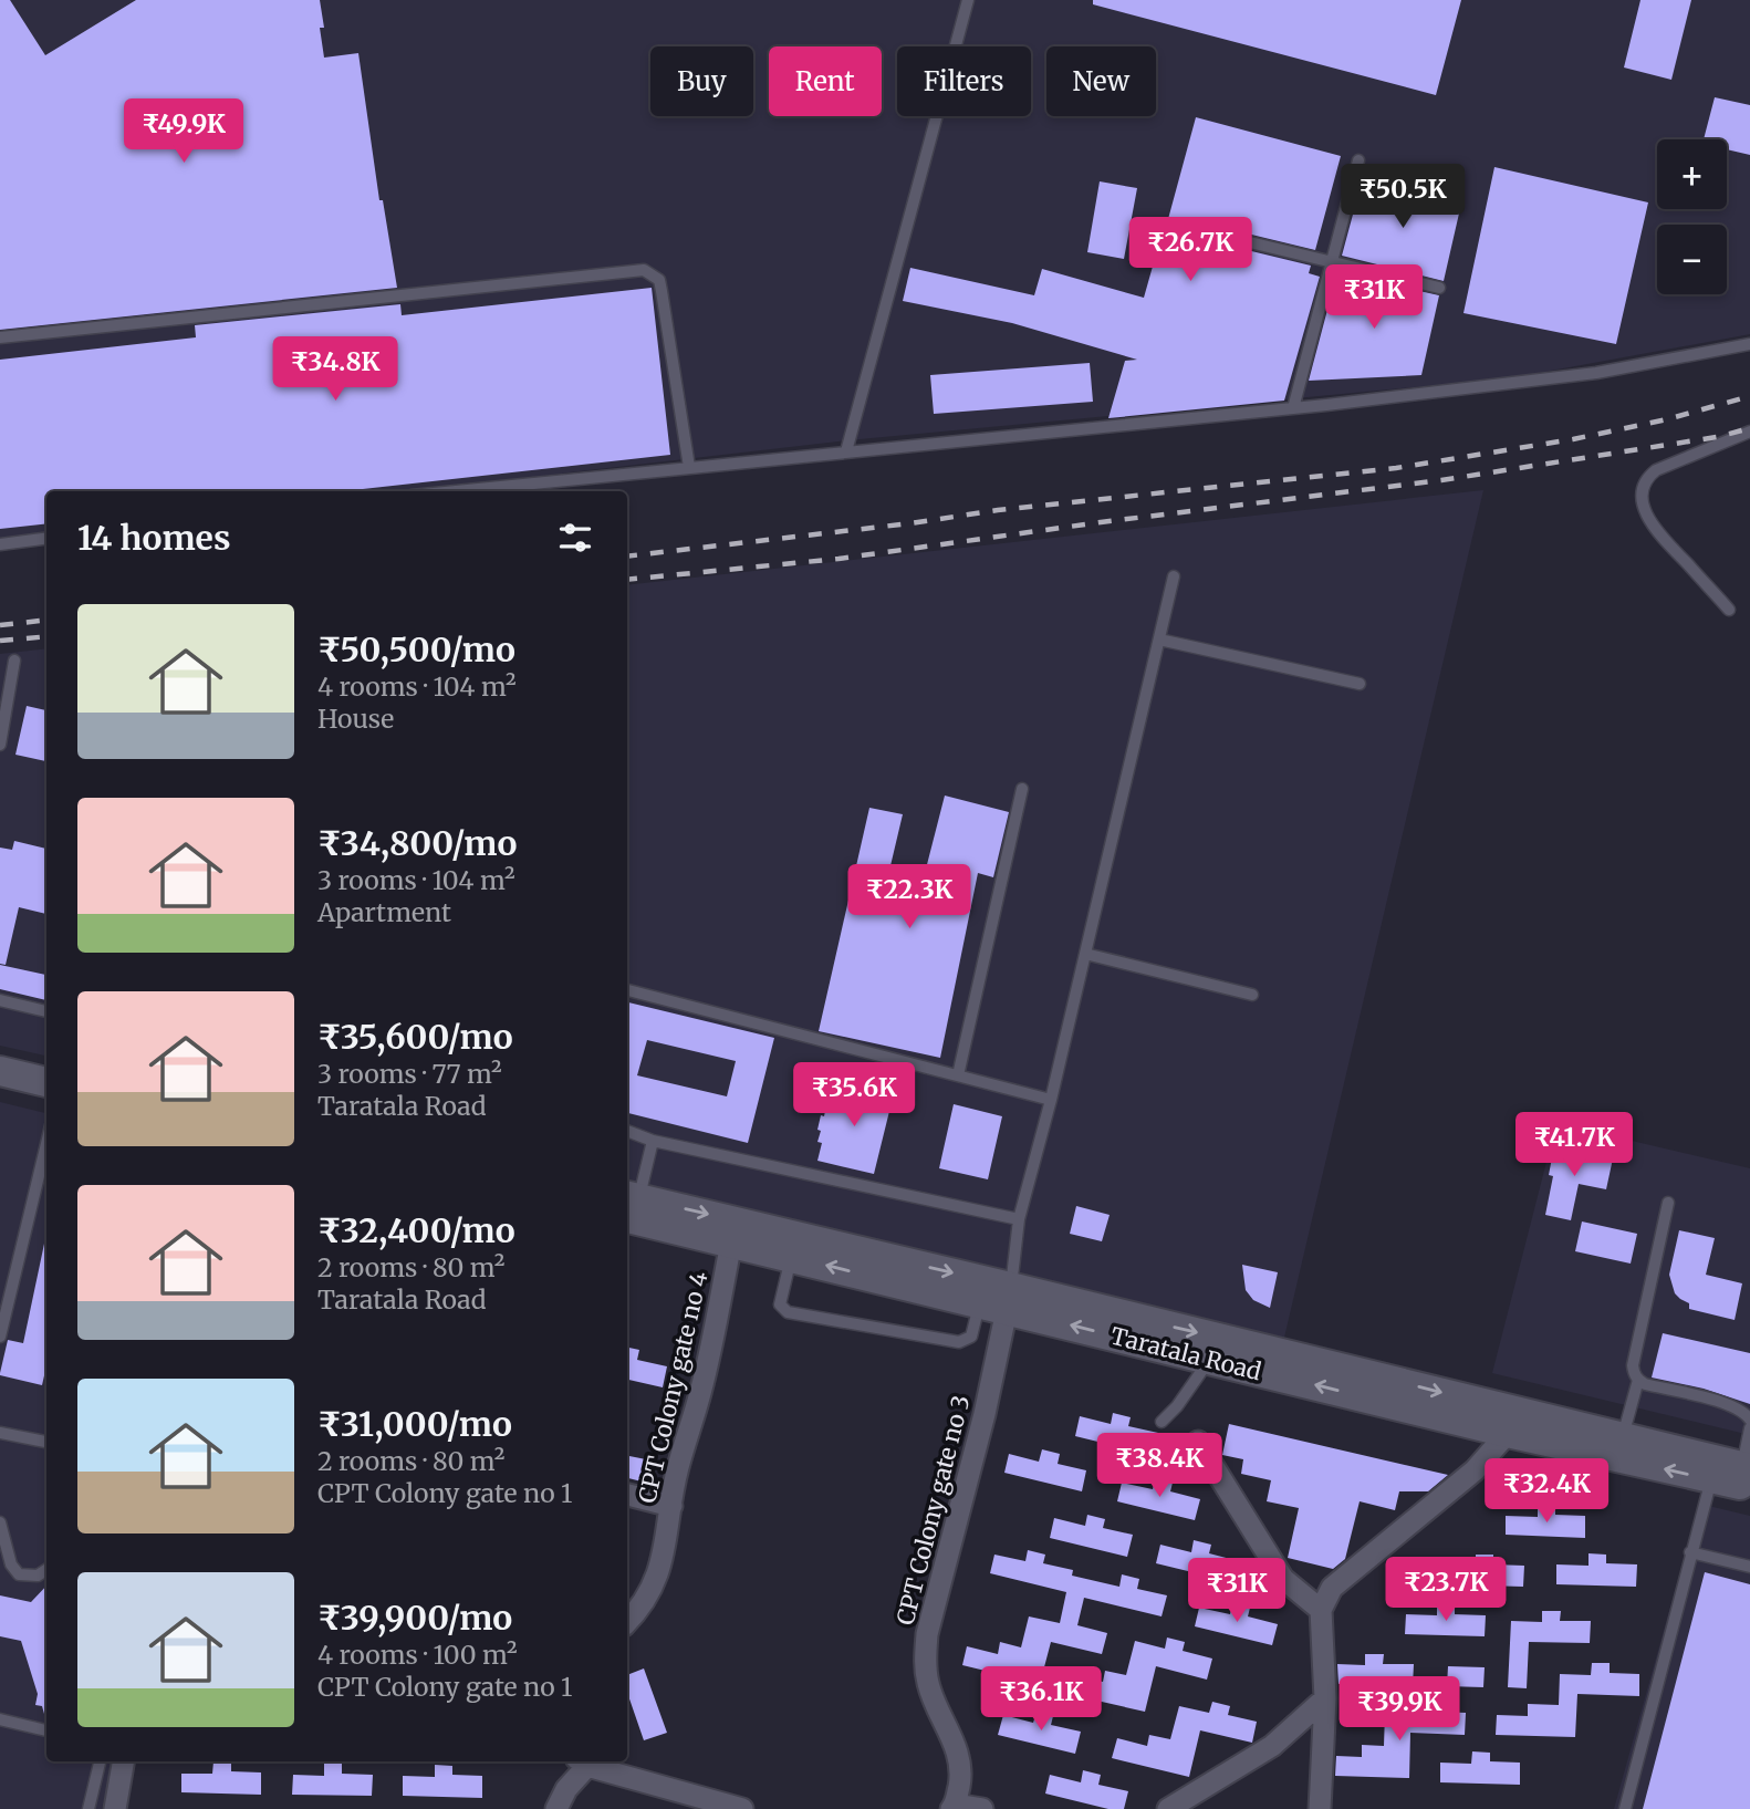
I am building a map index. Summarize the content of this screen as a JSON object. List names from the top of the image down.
{
  "streets": {
    "main road": ["Taratala Road"],
    "street": ["CPT Colony gate no 4", "CPT Colony gate no 3"]
  },
  "crossings": [
    ["Taratala Road", "CPT Colony gate no 4"],
    ["Taratala Road", "CPT Colony gate no 3"]
  ],
  "page": {
    "chip": [
      "Buy",
      "Rent",
      "Filters",
      "New"
    ],
    "price": [
      "₹49.9K",
      "₹50.5K",
      "₹26.7K",
      "₹31K",
      "₹34.8K",
      "₹22.3K",
      "₹35.6K",
      "₹41.7K",
      "₹38.4K",
      "₹32.4K",
      "₹23.7K",
      "₹31K",
      "₹36.1K",
      "₹39.9K"
    ],
    "map_buttons": ["+", "−"],
    "heading": "14 homes",
    "list": [
      {
        "name": "₹50,500/mo",
        "note": "4 rooms · 104 m² · House"
      },
      {
        "name": "₹34,800/mo",
        "note": "3 rooms · 104 m² · Apartment"
      },
      {
        "name": "₹35,600/mo",
        "note": "3 rooms · 77 m² · Taratala Road"
      },
      {
        "name": "₹32,400/mo",
        "note": "2 rooms · 80 m² · Taratala Road"
      },
      {
        "name": "₹31,000/mo",
        "note": "2 rooms · 80 m² · CPT Colony gate no 1"
      },
      {
        "name": "₹39,900/mo",
        "note": "4 rooms · 100 m² · CPT Colony gate no 1"
      }
    ]
  }
}
